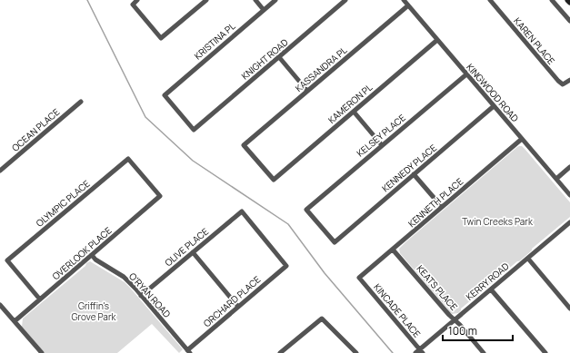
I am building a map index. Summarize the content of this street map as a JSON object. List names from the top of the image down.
{
  "streets": {
    "street": [
      "KRISTINA PL",
      "KAREN PLACE",
      "KNIGHT ROAD",
      "KASSANDRA PL",
      "KINGWOOD ROAD",
      "KAMERON PL",
      "OCEAN PLACE",
      "KELSEY PLACE",
      "KENNEDY PLACE",
      "KENNETH PLACE",
      "OLYMPIC PLACE",
      "OLIVE PLACE",
      "OVERLOOK PLACE",
      "KERRY ROAD",
      "KEATS PLACE",
      "O'RYAN ROAD",
      "ORCHARD PLACE",
      "KINCADE PLACE"
    ]
  },
  "crossings": [
    ["KRISTINA PL", "KNIGHT ROAD"],
    ["KASSANDRA PL", "KINGWOOD ROAD"],
    ["KASSANDRA PL", "KAMERON PL"],
    ["KINGWOOD ROAD", "KAMERON PL"],
    ["KINGWOOD ROAD", "KELSEY PLACE"],
    ["KINGWOOD ROAD", "KENNEDY PLACE"],
    ["KINGWOOD ROAD", "KENNETH PLACE"],
    ["KELSEY PLACE", "KENNEDY PLACE"],
    ["KENNETH PLACE", "KEATS PLACE"],
    ["KENNETH PLACE", "KINCADE PLACE"],
    ["OLYMPIC PLACE", "OVERLOOK PLACE"],
    ["OLIVE PLACE", "O'RYAN ROAD"],
    ["OLIVE PLACE", "ORCHARD PLACE"],
    ["OVERLOOK PLACE", "O'RYAN ROAD"],
    ["KERRY ROAD", "KEATS PLACE"],
    ["KERRY ROAD", "KINCADE PLACE"],
    ["O'RYAN ROAD", "ORCHARD PLACE"]
  ],
  "parks": ["Twin Creeks Park", "Griffin's Grove Park"],
  "scale_bar": "100 m"
}
